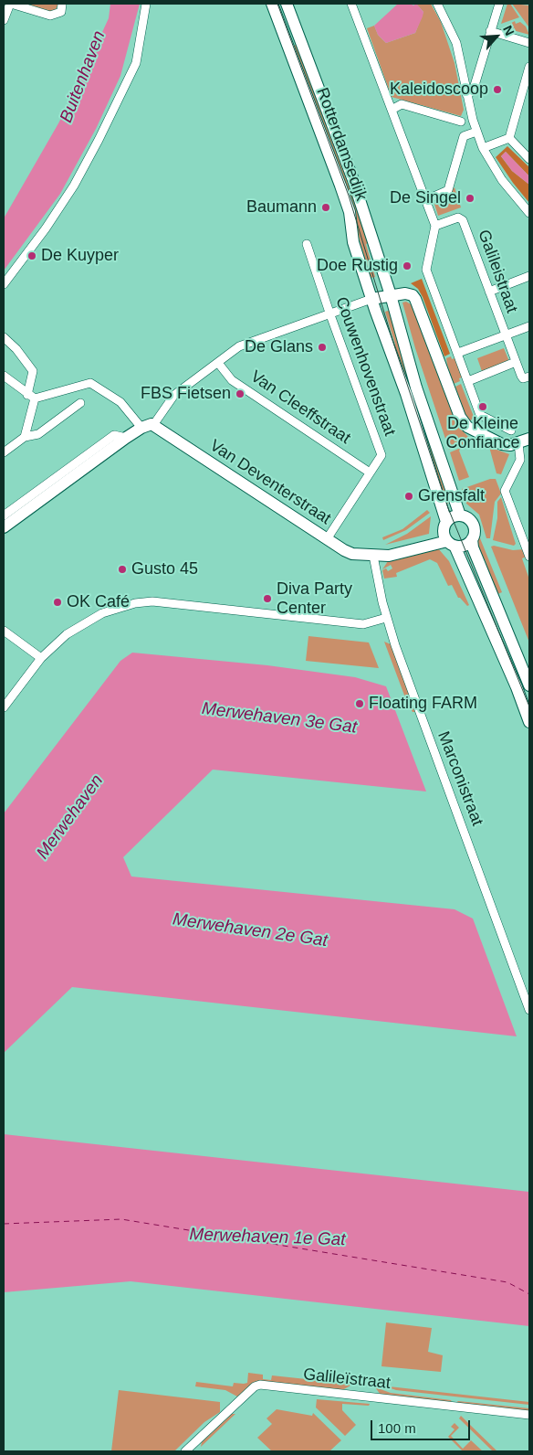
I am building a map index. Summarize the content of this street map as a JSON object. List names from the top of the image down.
{
  "streets": {
    "main road": ["Rotterdamsedijk", "Van Deventerstraat"],
    "street": [
      "Galileistraat",
      "Couwenhovenstraat",
      "Van Cleeffstraat",
      "Marconistraat",
      "Galileïstraat"
    ]
  },
  "crossings": [
    ["Rotterdamsedijk", "Van Deventerstraat"],
    ["Couwenhovenstraat", "Van Cleeffstraat"],
    ["Couwenhovenstraat", "Van Deventerstraat"],
    ["Van Deventerstraat", "Marconistraat"]
  ],
  "water": [
    "Buitenhaven",
    "Merwehaven 3e Gat",
    "Merwehaven",
    "Merwehaven 2e Gat",
    "Merwehaven 1e Gat"
  ],
  "places": [
    "Kaleidoscoop",
    "De Singel",
    "Baumann",
    "De Kuyper",
    "Doe Rustig",
    "De Glans",
    "FBS Fietsen",
    "De Kleine Confiance",
    "Grensfalt",
    "Gusto 45",
    "Diva Party Center",
    "OK Café",
    "Floating FARM"
  ],
  "scale_bar": "100 m",
  "north": "top right"
}
